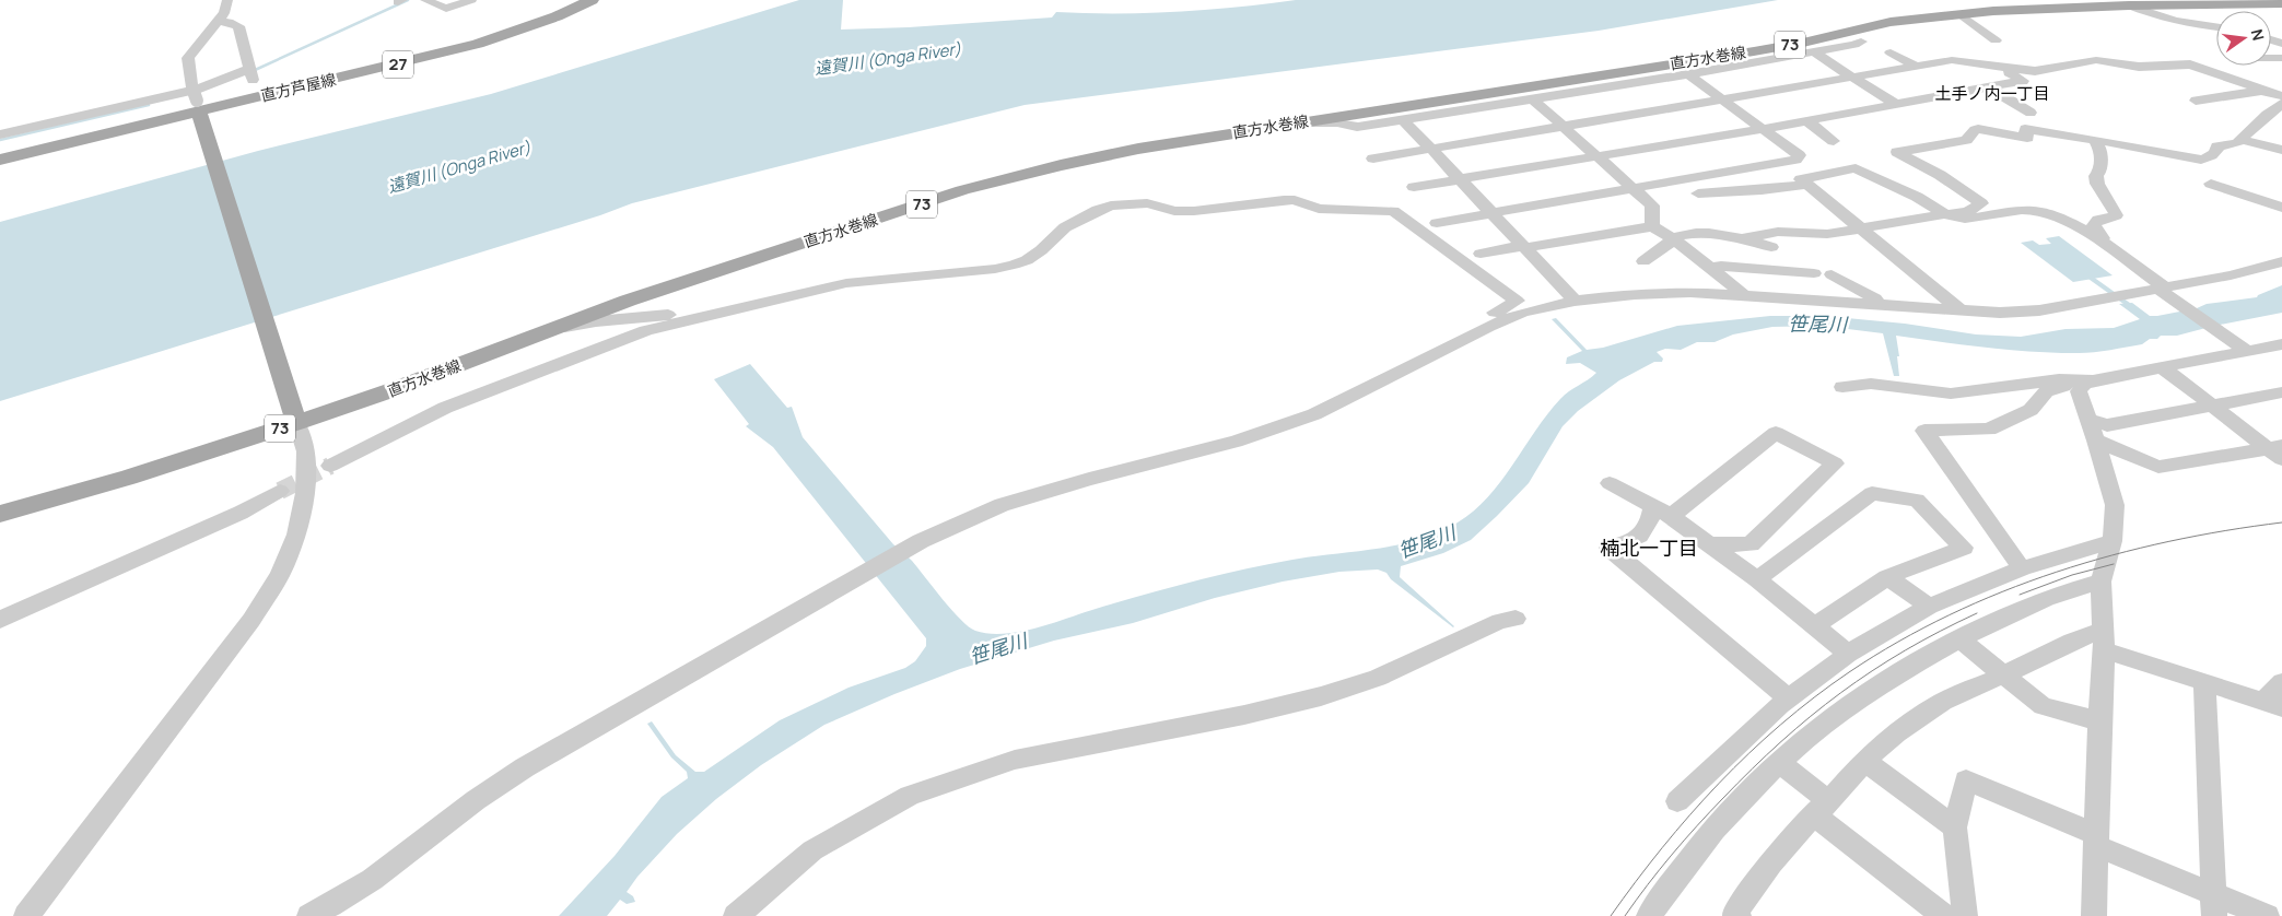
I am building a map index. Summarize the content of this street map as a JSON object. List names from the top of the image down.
{
  "streets": {
    "main road": [
      "73",
      "直方水巻線",
      "27",
      "直方芦屋線"
    ]
  },
  "crossings": [
    ["73", "直方水巻線"],
    ["73", "直方芦屋線"]
  ],
  "districts": ["土手ノ内一丁目", "楠北一丁目"],
  "water": ["遠賀川 (Onga River)", "笹尾川"],
  "north": "right"
}
